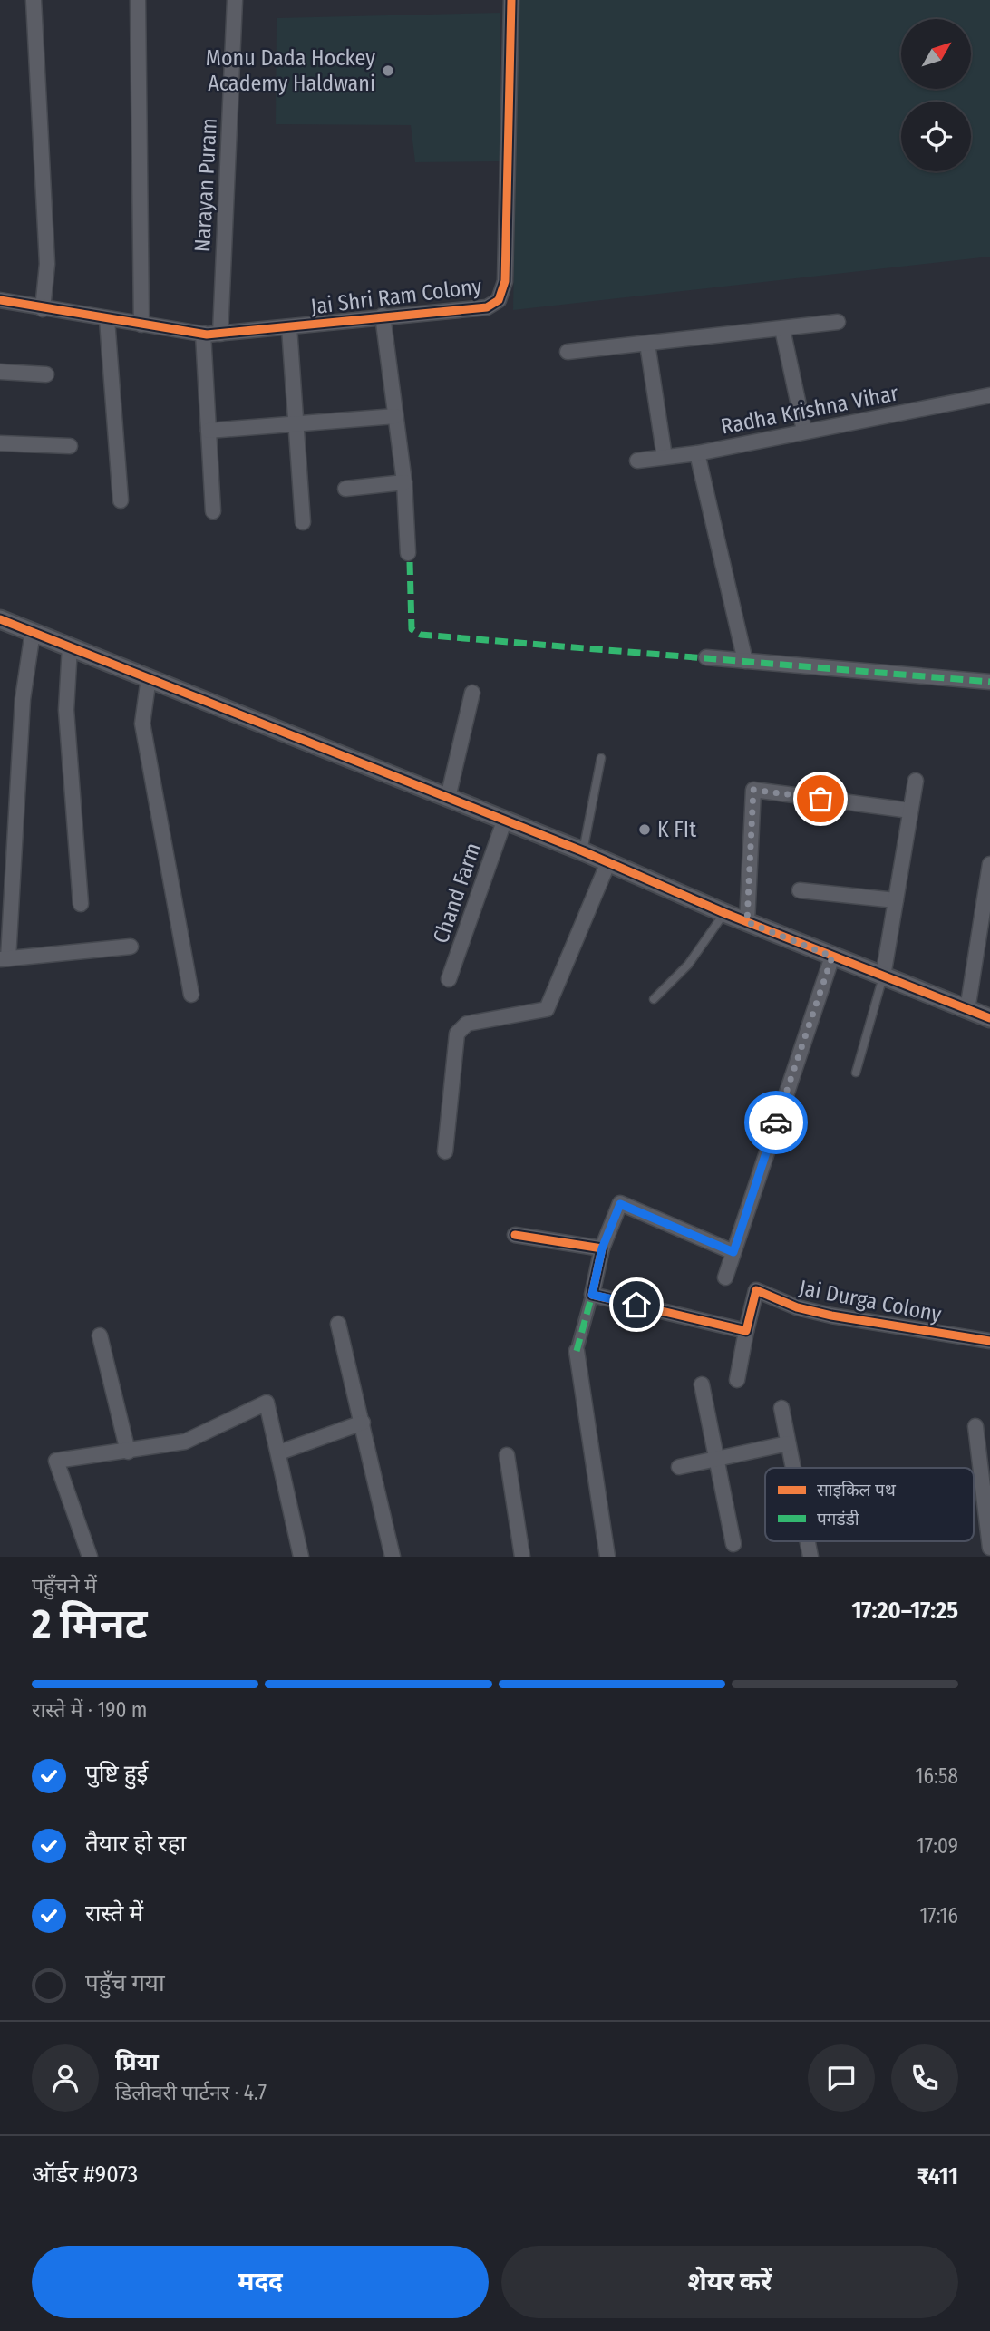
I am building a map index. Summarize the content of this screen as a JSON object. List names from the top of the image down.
{
  "streets": {
    "street": [
      "Narayan Puram",
      "Jai Shri Ram Colony",
      "Radha Krishna Vihar",
      "Chand Farm",
      "Jai Durga Colony"
    ]
  },
  "crossings": [
    ["Narayan Puram", "Jai Shri Ram Colony"]
  ],
  "places": ["Monu Dada Hockey Academy Haldwani", "K FIt"],
  "legend": ["साइकिल पथ", "पगडंडी"],
  "north": "top right",
  "page": {
    "heading": ["2 मिनट", "पहुँचने में", "17:20–17:25"],
    "panel": [
      "प्रिया",
      "डिलीवरी पार्टनर · 4.7",
      "ऑर्डर #9073",
      "₹411"
    ],
    "bar": "रास्ते में · 190 m",
    "list": [
      ["पुष्टि हुई", "16:58"],
      ["तैयार हो रहा", "17:09"],
      ["रास्ते में", "17:16"],
      "पहुँच गया"
    ],
    "buttons": ["मदद", "शेयर करें"]
  }
}
